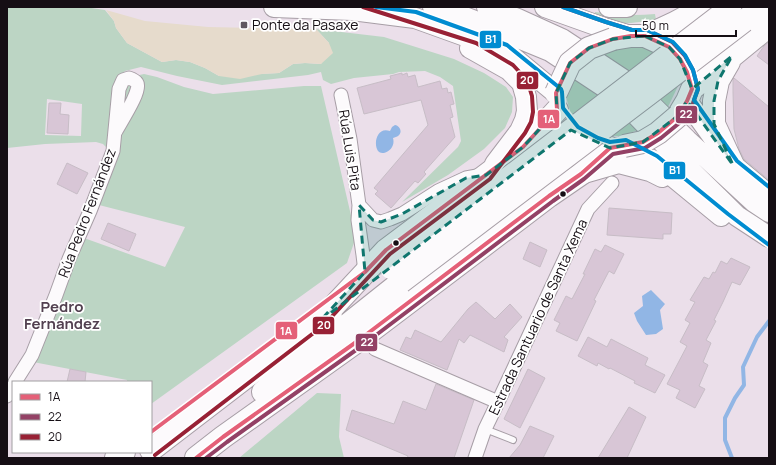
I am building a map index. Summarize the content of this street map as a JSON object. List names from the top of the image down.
{
  "streets": {
    "street": ["Rúa Luis Pita", "Rúa Pedro Fernández", "Estrada Santuario de Santa Xema"]
  },
  "districts": ["Pedro Fernández"],
  "places": {
    "transit": ["Ponte da Pasaxe"]
  },
  "lines": [
    "transit line 22",
    "transit line 20",
    "transit line B1",
    "transit line 1A"
  ],
  "legend": ["1A", "22", "20"],
  "scale_bar": "50 m"
}
